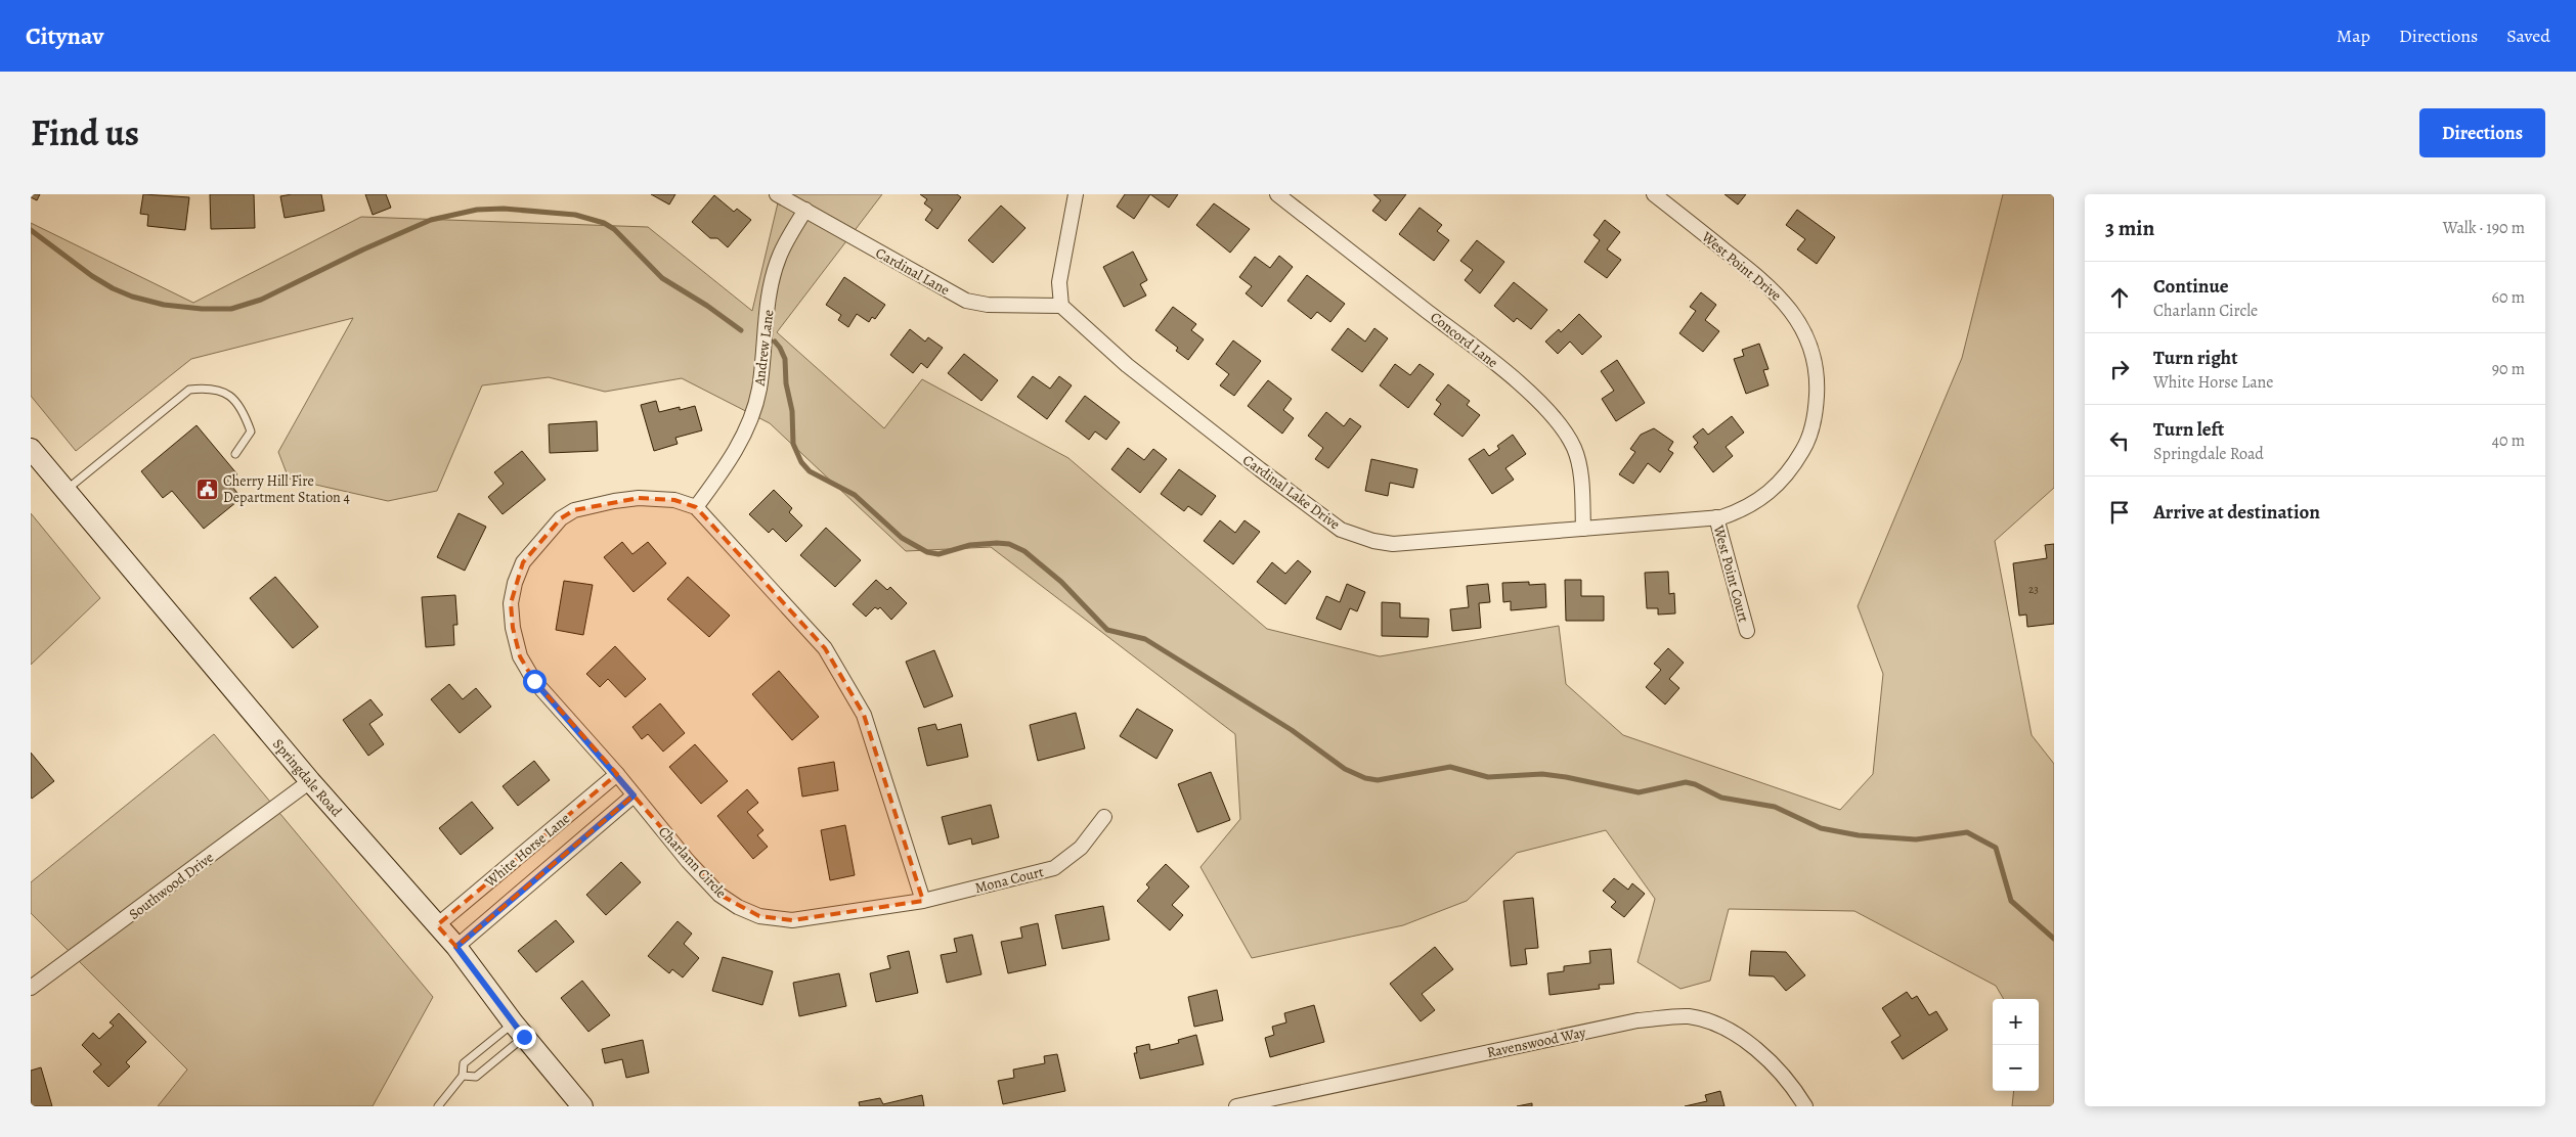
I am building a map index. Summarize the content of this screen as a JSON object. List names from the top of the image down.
{
  "streets": {
    "main road": ["Springdale Road"],
    "street": [
      "West Point Drive",
      "Cardinal Lane",
      "Concord Lane",
      "Andrew Lane",
      "Cardinal Lake Drive",
      "West Point Court",
      "White Horse Lane",
      "Charlann Circle",
      "Mona Court",
      "Southwood Drive",
      "Ravenswood Way"
    ]
  },
  "crossings": [
    ["West Point Drive", "Cardinal Lake Drive"],
    ["West Point Drive", "West Point Court"],
    ["Cardinal Lane", "Andrew Lane"],
    ["Cardinal Lane", "Cardinal Lake Drive"],
    ["Concord Lane", "Cardinal Lake Drive"],
    ["Andrew Lane", "Charlann Circle"],
    ["Cardinal Lake Drive", "West Point Court"],
    ["Springdale Road", "White Horse Lane"],
    ["Springdale Road", "Southwood Drive"],
    ["White Horse Lane", "Charlann Circle"],
    ["Charlann Circle", "Mona Court"]
  ],
  "places": {
    "public building": ["Cherry Hill Fire Department Station 4"]
  },
  "house_numbers": ["23"],
  "page": {
    "header": "Citynav",
    "nav": ["Map", "Directions", "Saved"],
    "title": "Find us",
    "buttons": "Directions",
    "heading": ["3 min", "Walk · 190 m"],
    "list": [
      ["Continue", "Charlann Circle", "60 m"],
      ["Turn right", "White Horse Lane", "90 m"],
      ["Turn left", "Springdale Road", "40 m"],
      "Arrive at destination"
    ],
    "map_buttons": ["+", "−"]
  }
}
